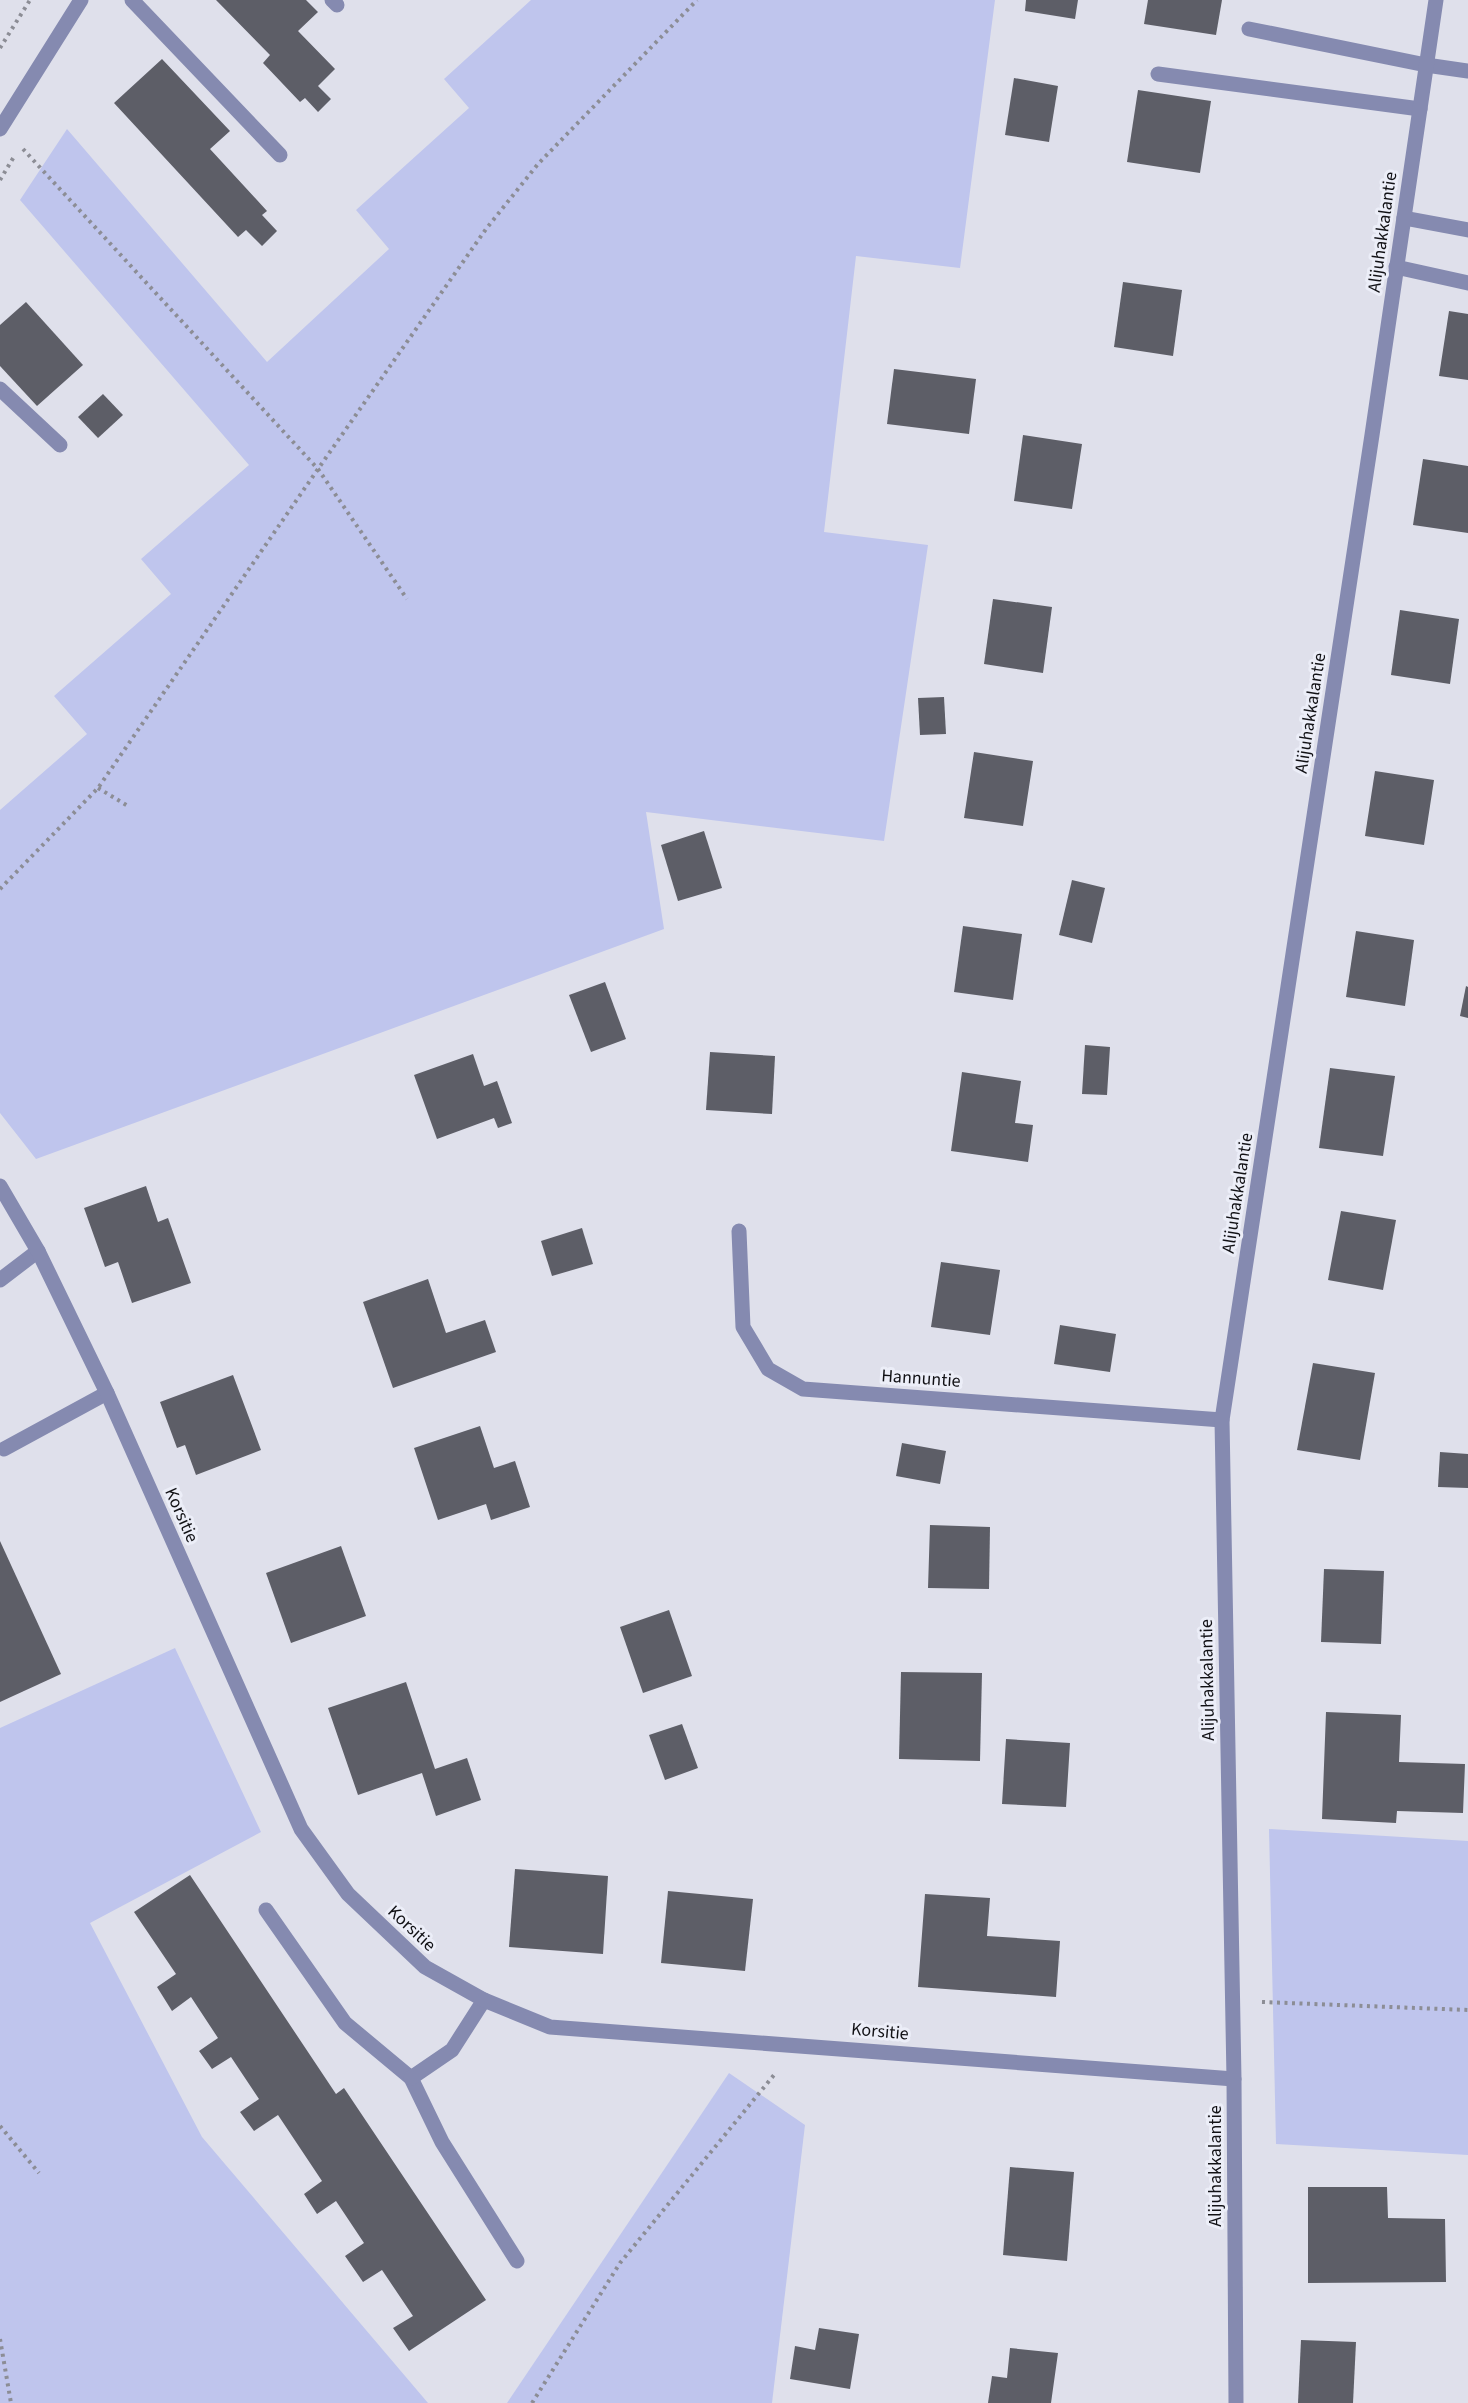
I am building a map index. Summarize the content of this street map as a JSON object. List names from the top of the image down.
{
  "streets": {
    "street": ["Alijuhakkalantie", "Hannuntie", "Korsitie"]
  },
  "crossings": [
    ["Alijuhakkalantie", "Hannuntie"],
    ["Alijuhakkalantie", "Korsitie"]
  ]
}
